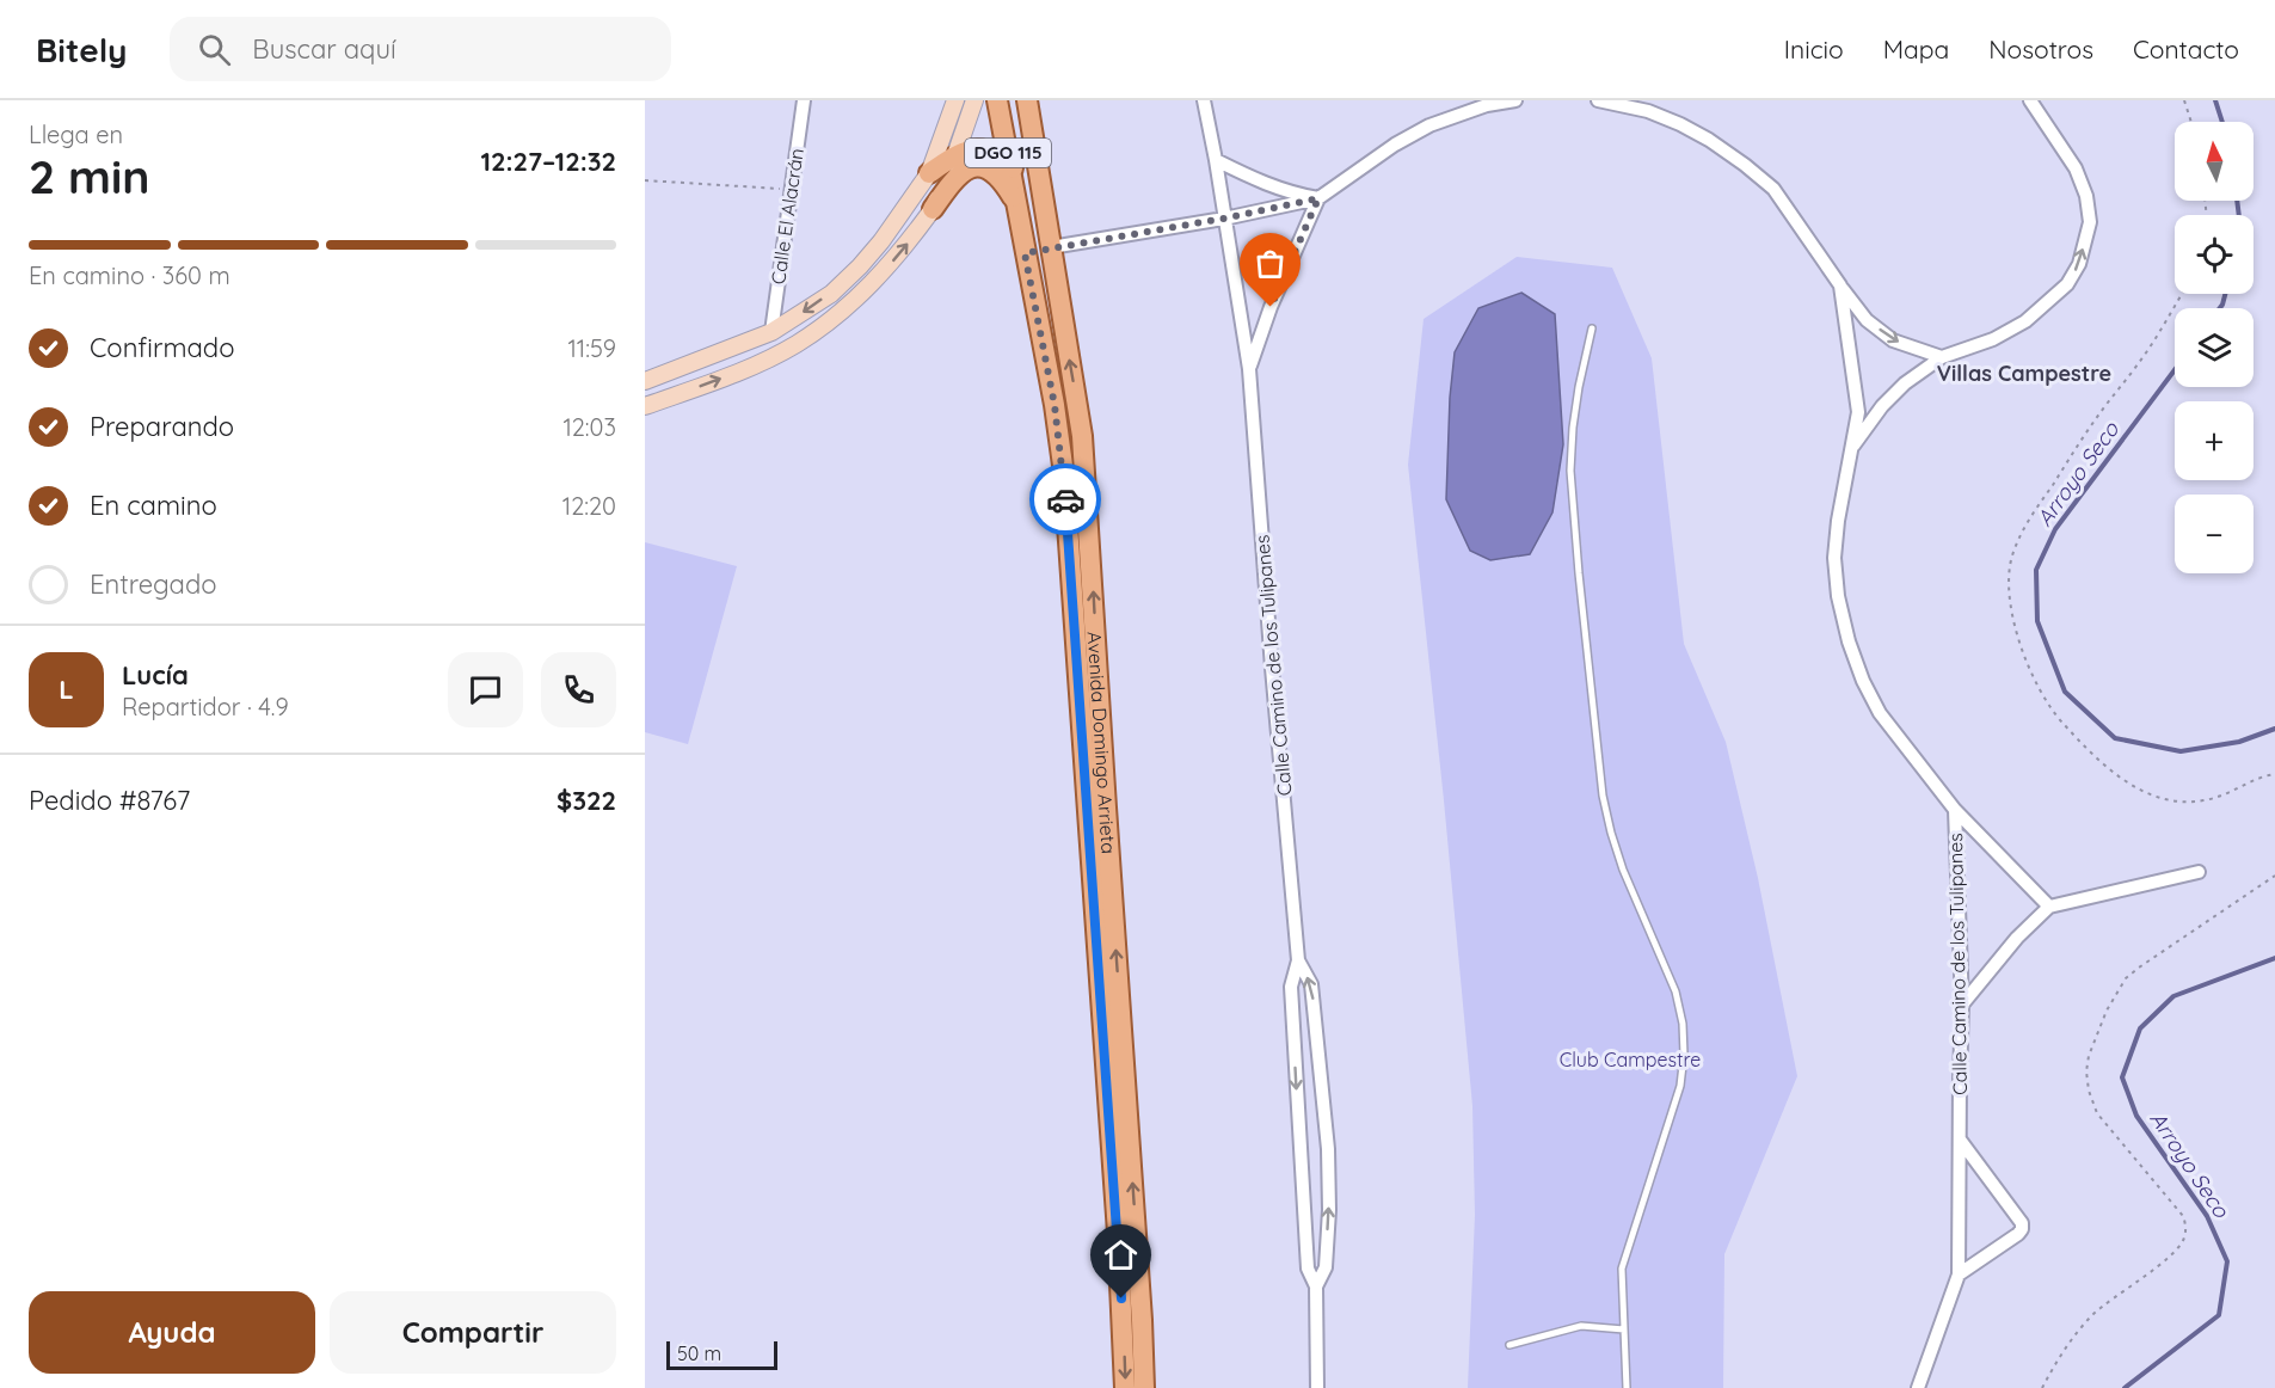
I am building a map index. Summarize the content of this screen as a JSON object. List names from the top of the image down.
{
  "streets": {
    "main road": ["DGO 115", "Avenida Domingo Arrieta"],
    "street": ["Calle El Alacrán", "Calle Camino de los Tulipanes"]
  },
  "districts": ["Villas Campestre"],
  "water": ["Arroyo Seco"],
  "parks": ["Club Campestre"],
  "scale_bar": "50 m",
  "north": "top",
  "page": {
    "header": "Bitely",
    "search": "Buscar aquí",
    "nav": [
      "Inicio",
      "Mapa",
      "Nosotros",
      "Contacto"
    ],
    "heading": ["2 min", "Llega en", "12:27–12:32"],
    "panel": [
      "Lucía",
      "Repartidor · 4.9",
      "Pedido #8767",
      "$322"
    ],
    "map_buttons": ["+", "−"],
    "bar": "En camino · 360 m",
    "list": [
      ["Confirmado", "11:59"],
      ["Preparando", "12:03"],
      ["En camino", "12:20"],
      "Entregado"
    ],
    "round": "L",
    "buttons": ["Ayuda", "Compartir"],
    "scale": "50 m"
  }
}
